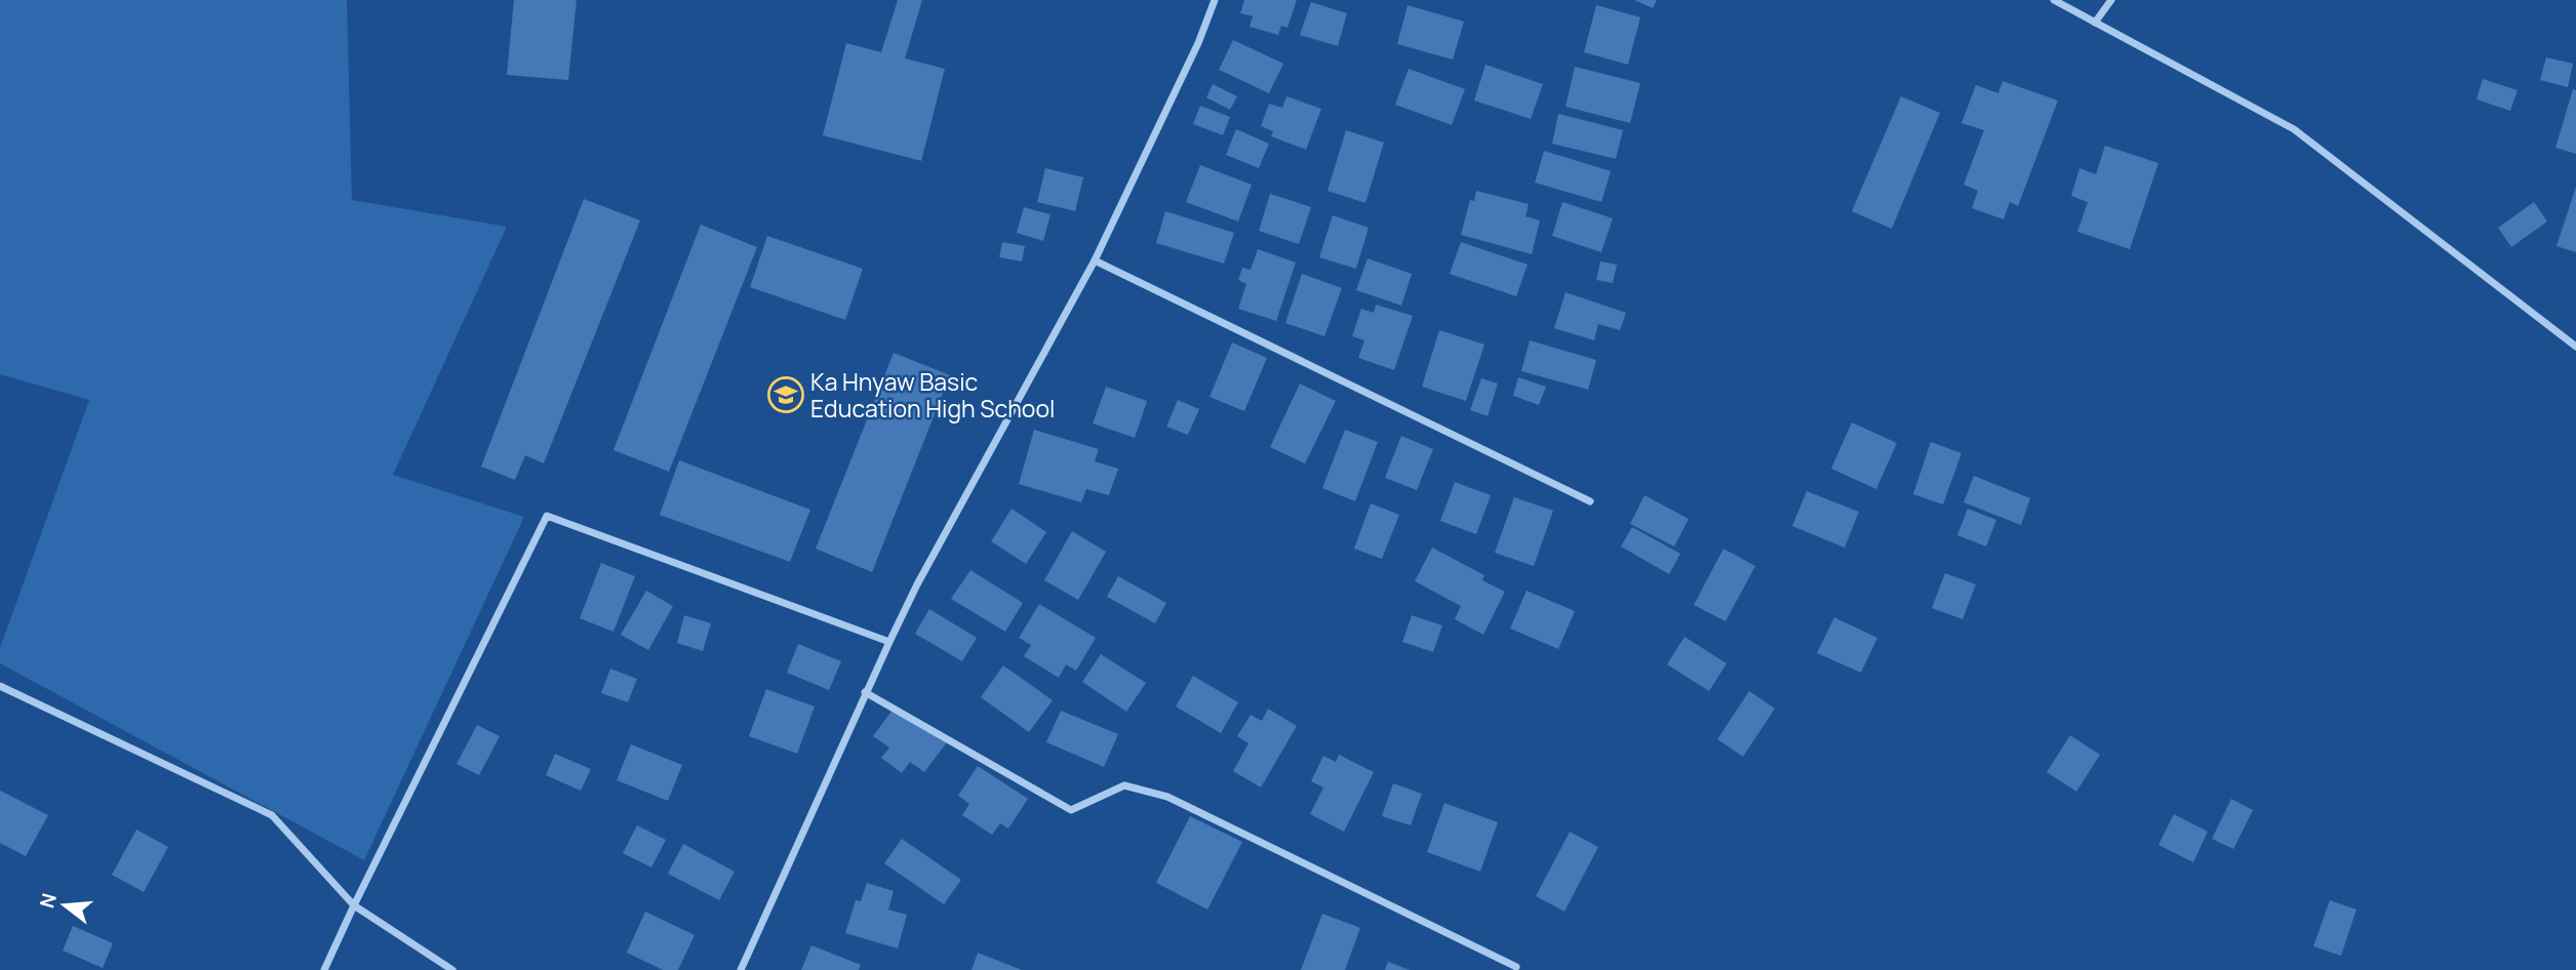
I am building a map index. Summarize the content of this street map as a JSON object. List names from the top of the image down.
{
  "places": {
    "school or university": ["Ka Hnyaw Basic Education High School"]
  },
  "north": "left"
}
